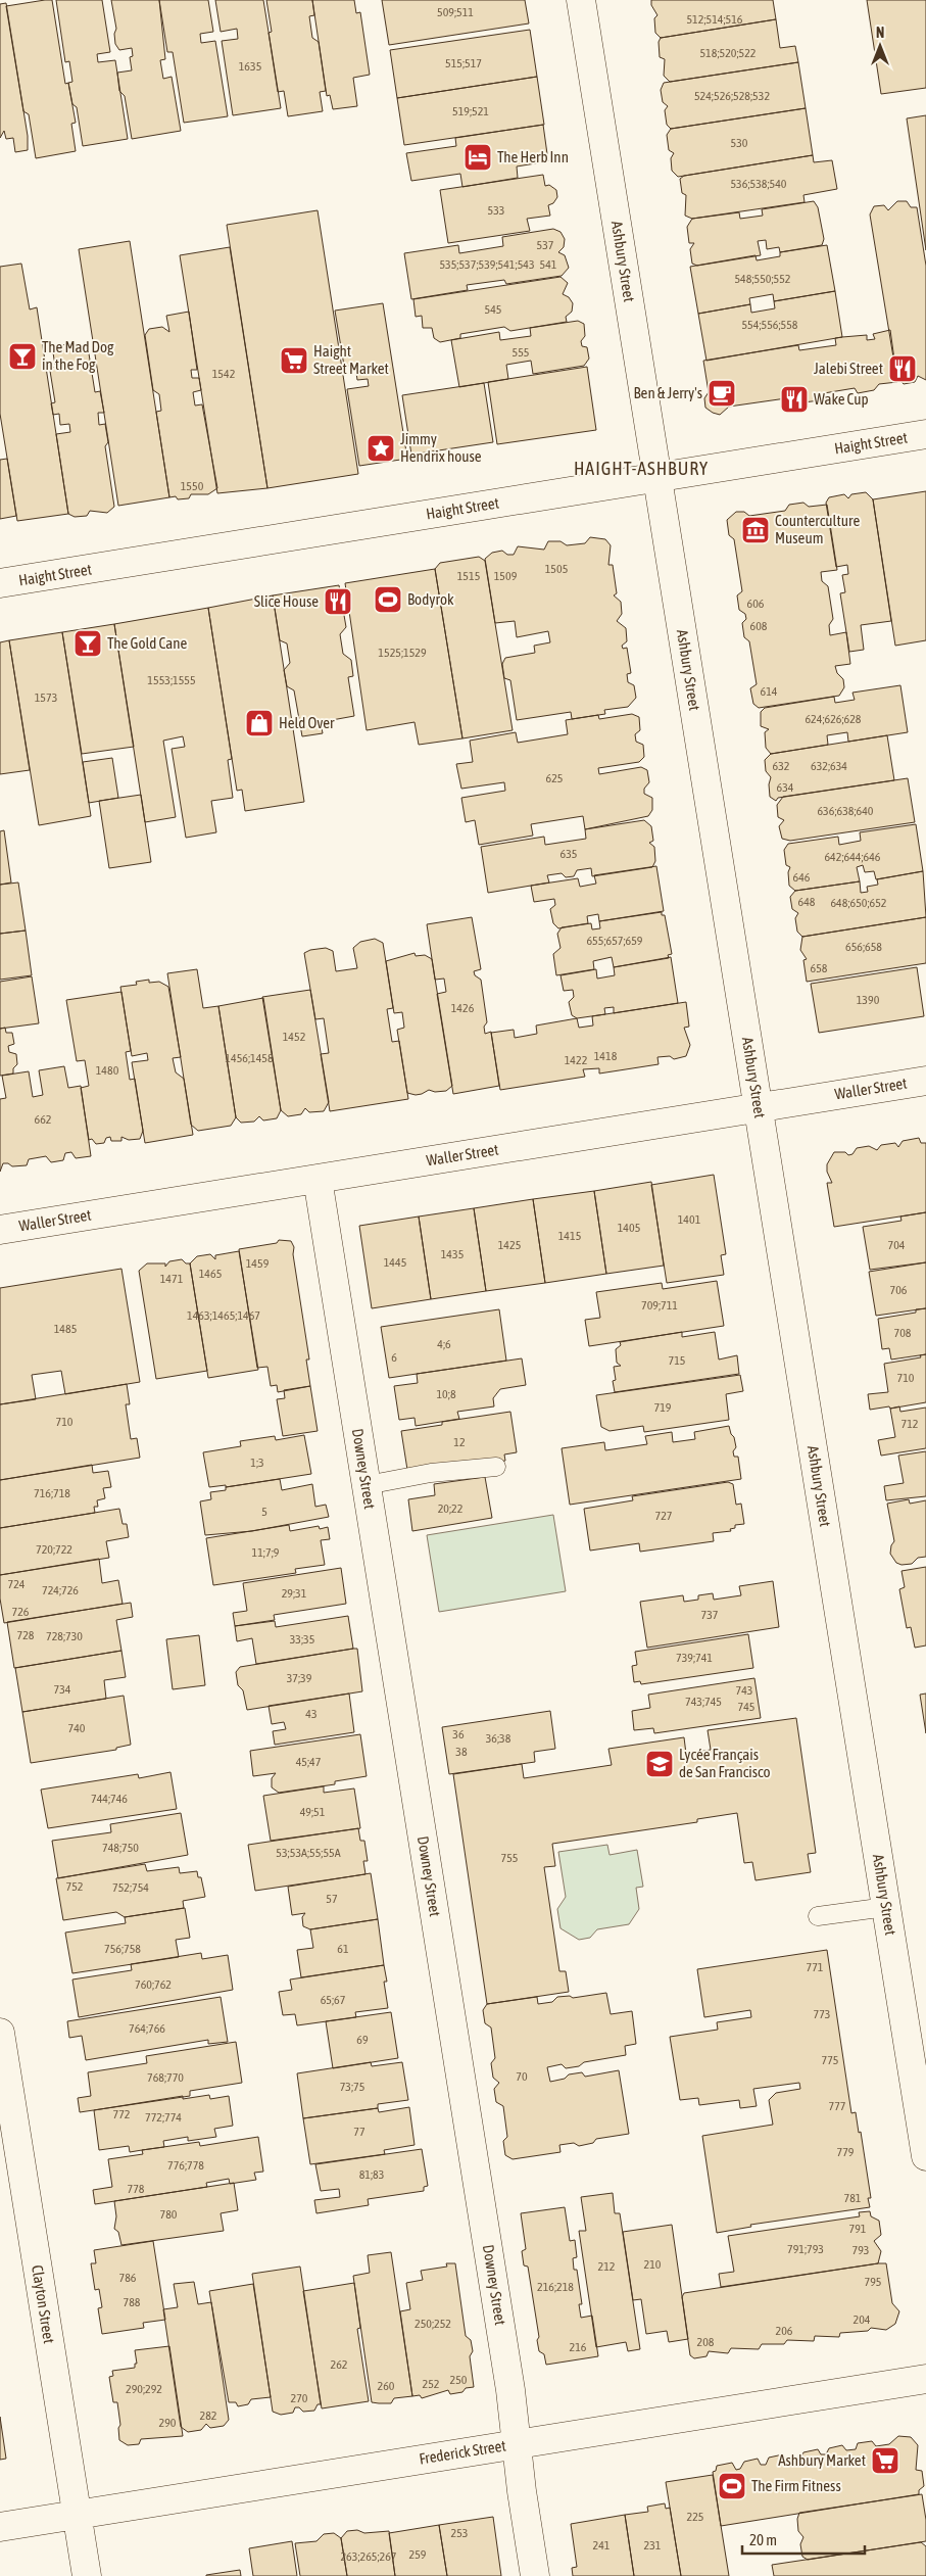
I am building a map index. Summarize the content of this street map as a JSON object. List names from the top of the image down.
{
  "streets": {
    "street": [
      "Ashbury Street",
      "Haight Street",
      "Waller Street",
      "Downey Street",
      "Clayton Street",
      "Frederick Street"
    ]
  },
  "crossings": [
    ["Ashbury Street", "Haight Street"],
    ["Ashbury Street", "Waller Street"],
    ["Waller Street", "Downey Street"],
    ["Downey Street", "Frederick Street"],
    ["Clayton Street", "Frederick Street"]
  ],
  "districts": ["HAIGHT-ASHBURY"],
  "places": {
    "hotel": ["The Herb Inn"],
    "bar": ["The Mad Dog in the Fog", "The Gold Cane"],
    "supermarket": ["Haight Street Market", "Ashbury Market"],
    "restaurant": ["Jalebi Street", "Wake Cup", "Slice House"],
    "cafe": ["Ben & Jerry's"],
    "place": ["Jimmy Hendrix house"],
    "museum": ["Counterculture Museum"],
    "sports": ["Bodyrok", "The Firm Fitness"],
    "shop": ["Held Over"],
    "school or university": ["Lycée Français de San Francisco"]
  },
  "house_numbers": [
    "509;511",
    "512;514;516",
    "518;520;522",
    "515;517",
    "1635",
    "524;526;528;532",
    "519;521",
    "530",
    "536;538;540",
    "533",
    "537",
    "535;537;539;541;543",
    "541",
    "548;550;552",
    "545",
    "554;556;558",
    "555",
    "1542",
    "1550",
    "1505",
    "1515",
    "1509",
    "606",
    "608",
    "1525;1529",
    "1553;1555",
    "614",
    "1573",
    "624;626;628",
    "632",
    "632;634",
    "625",
    "634",
    "636;638;640",
    "635",
    "642;644;646",
    "646",
    "648",
    "648;650;652",
    "655;657;659",
    "656;658",
    "658",
    "1390",
    "1426",
    "1452",
    "1418",
    "1456;1458",
    "1422",
    "1480",
    "662",
    "1401",
    "1405",
    "1415",
    "1425",
    "704",
    "1435",
    "1445",
    "1459",
    "1465",
    "1471",
    "706",
    "709;711",
    "1463;1465;1467",
    "1485",
    "708",
    "4;6",
    "6",
    "715",
    "710",
    "10;8",
    "719",
    "710",
    "712",
    "12",
    "1;3",
    "716;718",
    "20;22",
    "5",
    "727",
    "720;722",
    "11;7;9",
    "724",
    "724;726",
    "29;31",
    "726",
    "737",
    "728",
    "728;730",
    "33;35",
    "739;741",
    "37;39",
    "734",
    "743",
    "743;745",
    "745",
    "43",
    "740",
    "36",
    "36;38",
    "38",
    "45;47",
    "744;746",
    "49;51",
    "748;750",
    "53;53A;55;55A",
    "755",
    "752",
    "752;754",
    "57",
    "756;758",
    "61",
    "771",
    "760;762",
    "65;67",
    "773",
    "764;766",
    "69",
    "775",
    "70",
    "768;770",
    "73;75",
    "777",
    "772",
    "772;774",
    "77",
    "779",
    "776;778",
    "81;83",
    "778",
    "781",
    "780",
    "791",
    "791;793",
    "793",
    "210",
    "212",
    "786",
    "795",
    "216;218",
    "788",
    "204",
    "250;252",
    "206",
    "208",
    "216",
    "262",
    "250",
    "252",
    "260",
    "290;292",
    "270",
    "282",
    "290",
    "225",
    "253",
    "241",
    "231",
    "259",
    "263;265;267"
  ],
  "scale_bar": "20 m",
  "north": "top"
}
